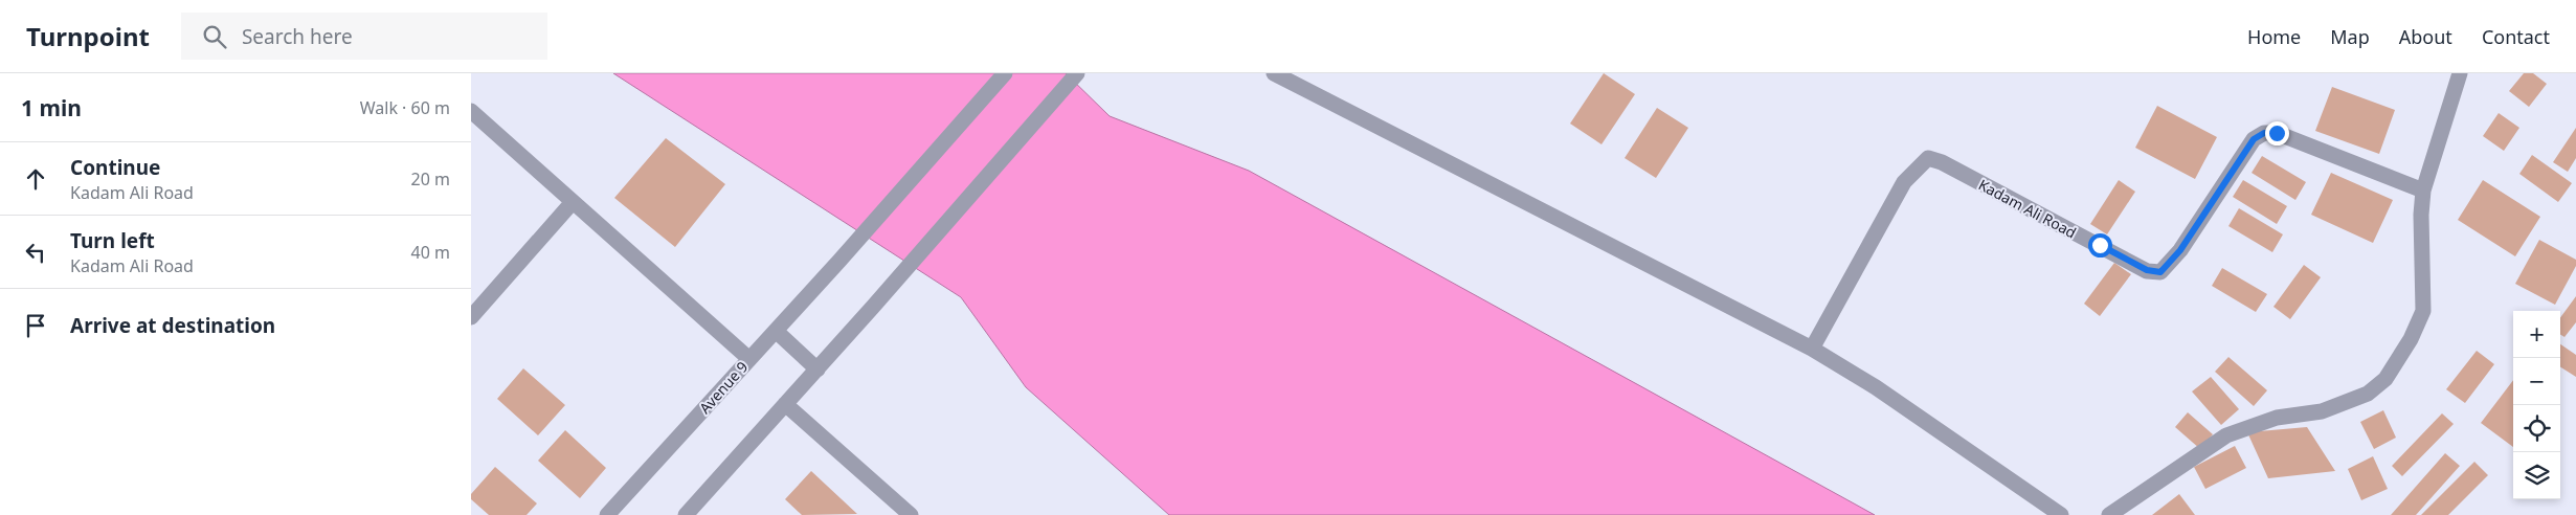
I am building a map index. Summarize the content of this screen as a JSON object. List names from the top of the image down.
{
  "streets": {
    "street": ["Kadam Ali Road", "Avenue 9"]
  },
  "page": {
    "header": "Turnpoint",
    "search": "Search here",
    "nav": [
      "Home",
      "Map",
      "About",
      "Contact"
    ],
    "heading": ["1 min", "Walk · 60 m"],
    "list": [
      ["Continue", "Kadam Ali Road", "20 m"],
      ["Turn left", "Kadam Ali Road", "40 m"],
      "Arrive at destination"
    ],
    "map_buttons": ["+", "−"]
  }
}
